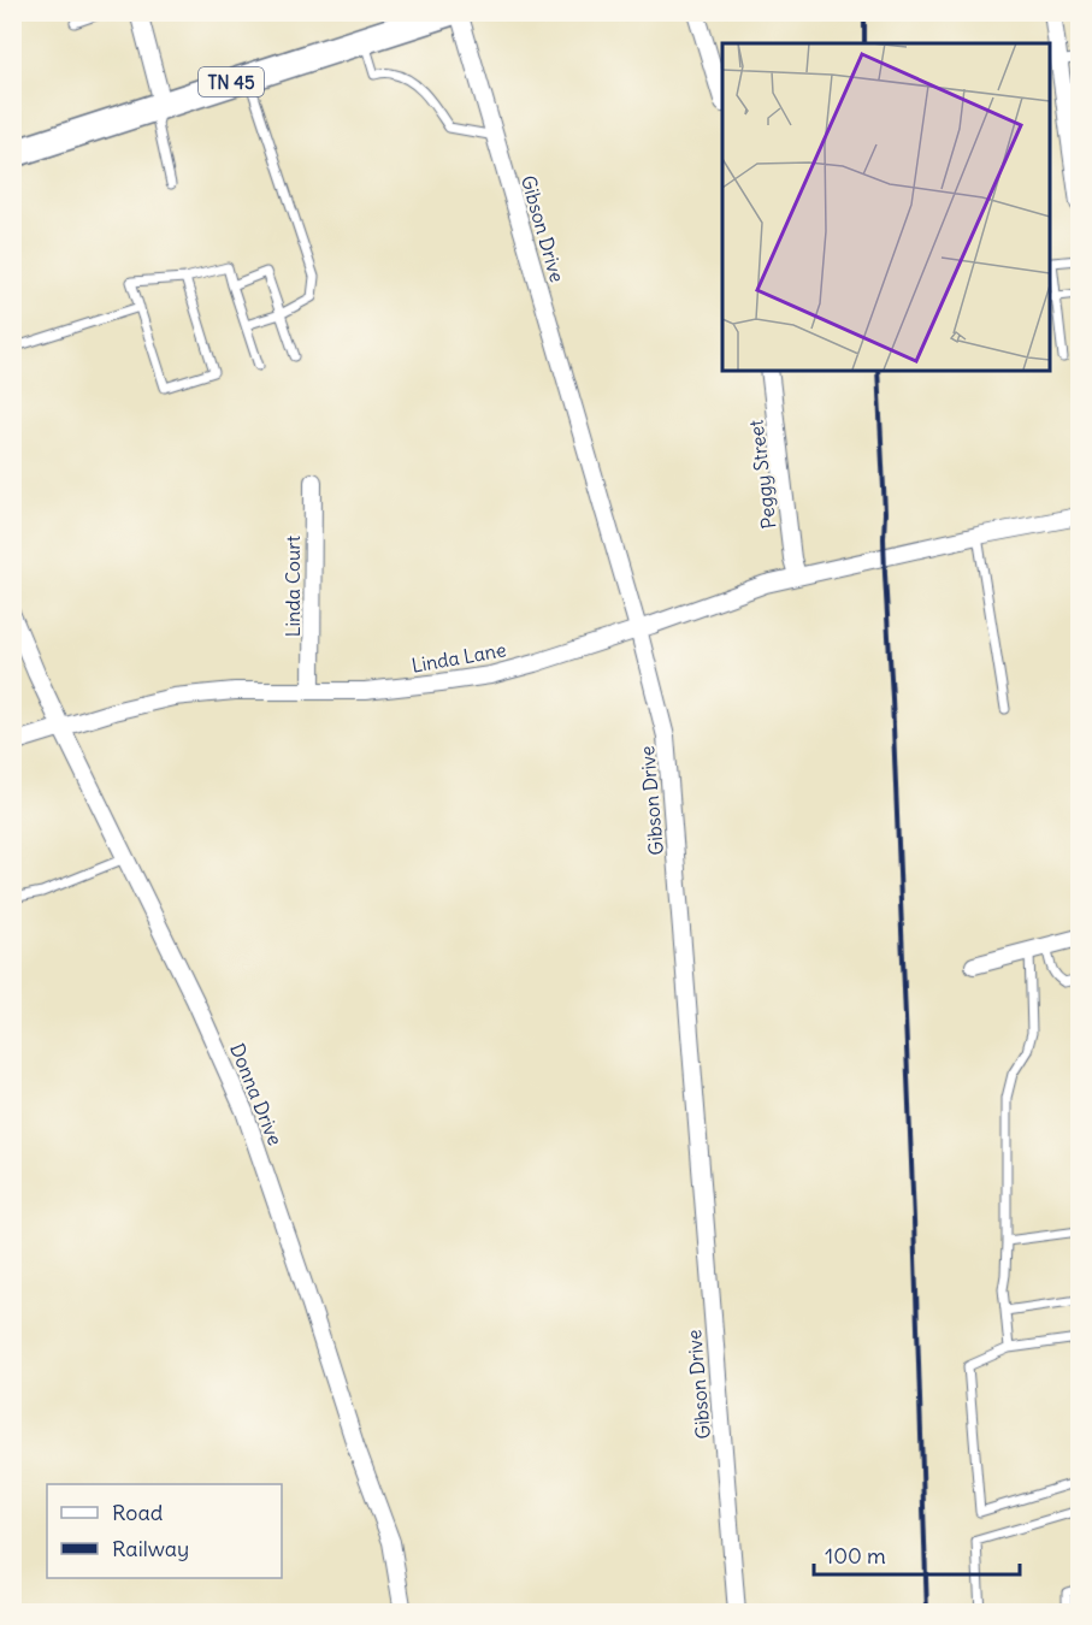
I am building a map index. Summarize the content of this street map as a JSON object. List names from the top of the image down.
{
  "streets": {
    "main road": ["TN 45"],
    "street": [
      "Gibson Drive",
      "Peggy Street",
      "Linda Court",
      "Linda Lane",
      "Donna Drive"
    ]
  },
  "crossings": [
    ["Gibson Drive", "Linda Lane"],
    ["Peggy Street", "Linda Lane"],
    ["Linda Court", "Linda Lane"],
    ["Linda Lane", "Donna Drive"]
  ],
  "legend": ["Road", "Railway"],
  "scale_bar": "100 m"
}
